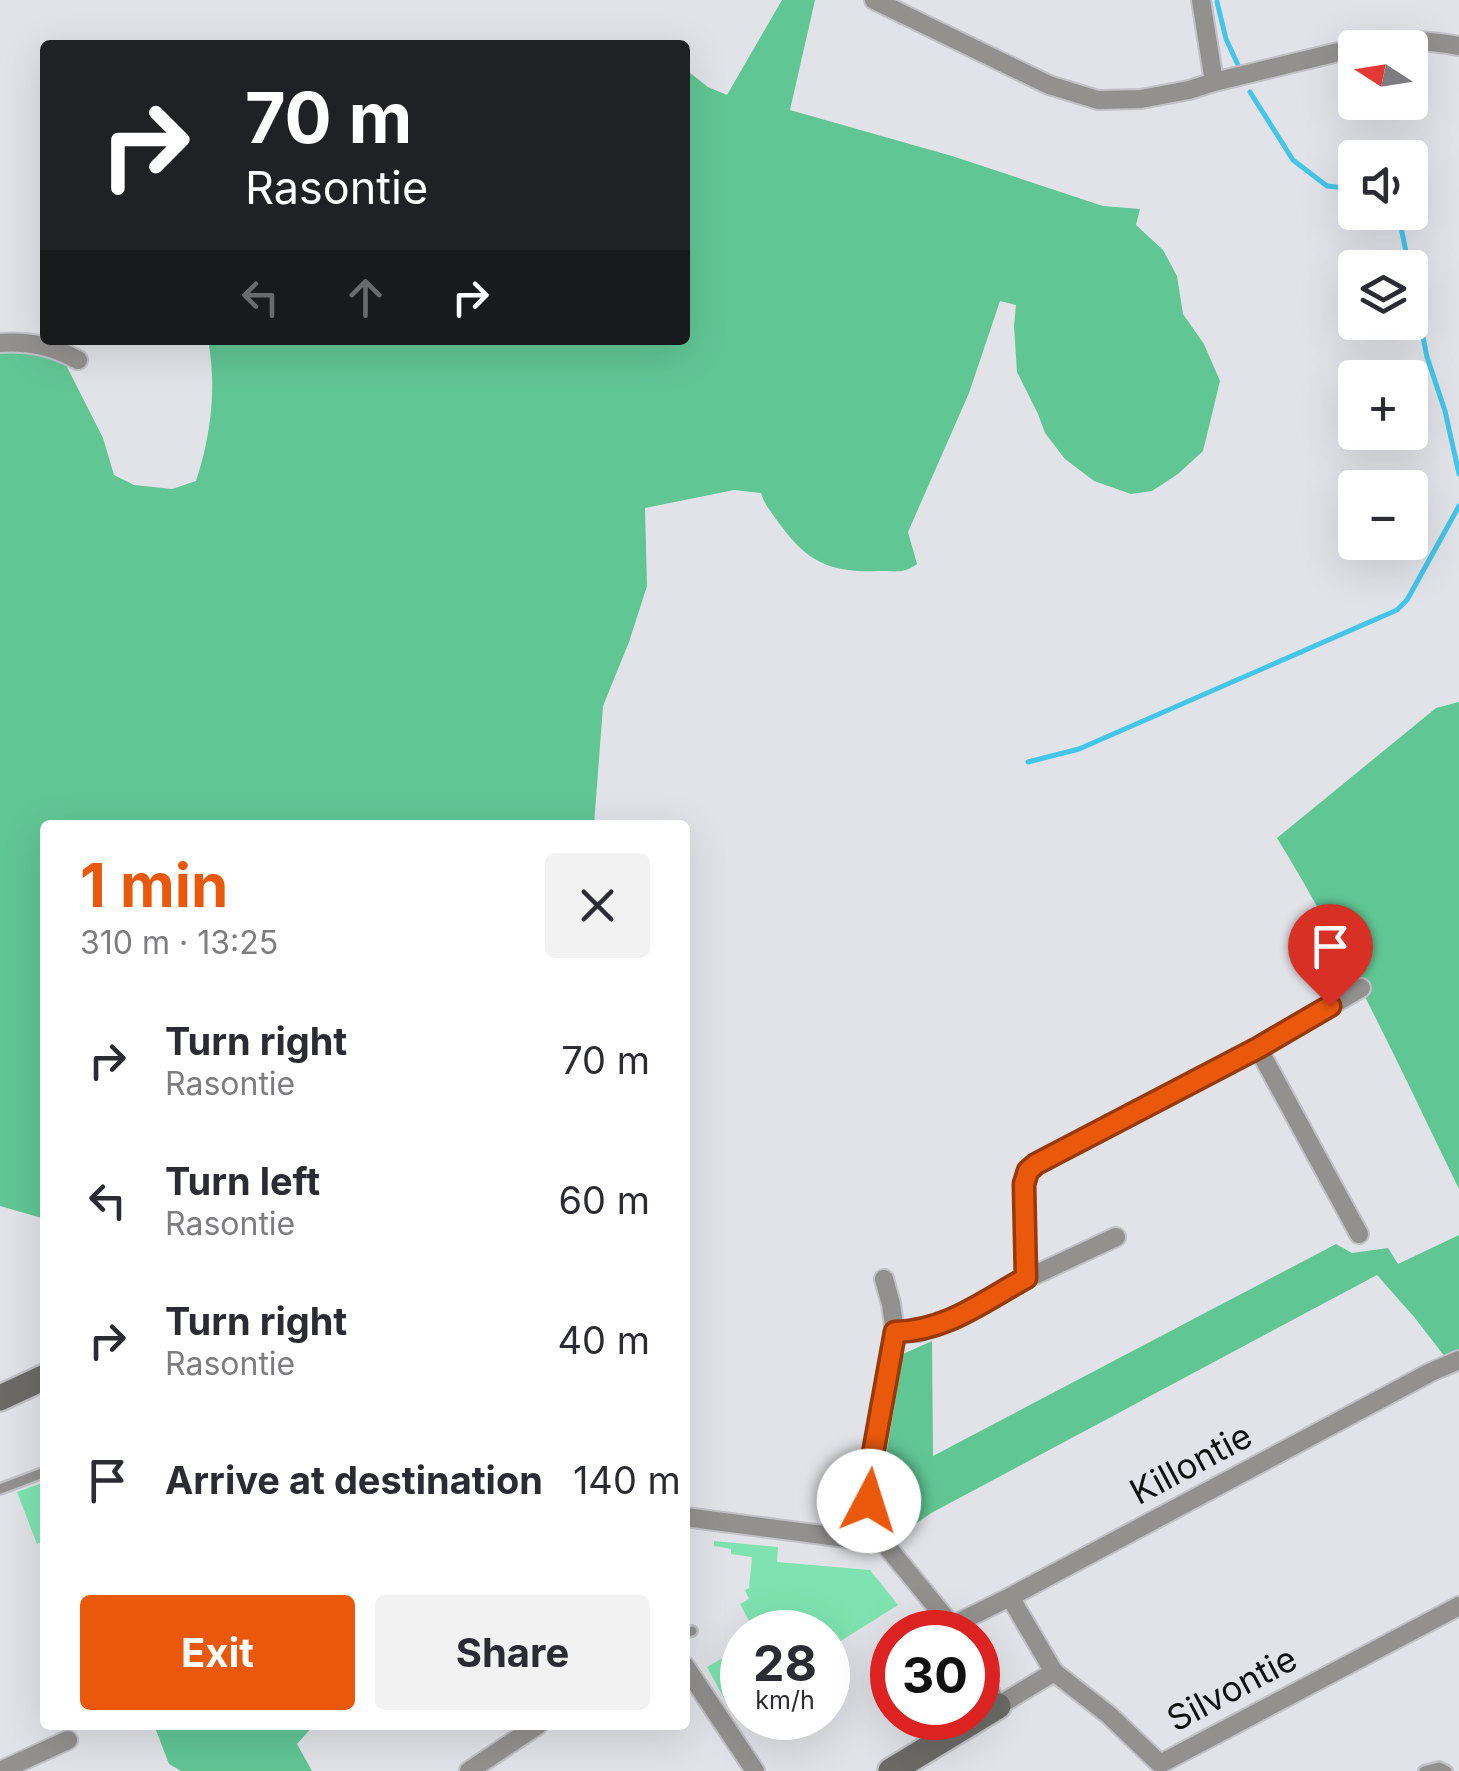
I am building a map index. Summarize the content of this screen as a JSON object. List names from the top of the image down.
{
  "streets": {
    "street": ["Killontie", "Silvontie"]
  },
  "north": "left",
  "page": {
    "map_buttons": ["+", "−"],
    "turn": ["70 m", "Rasontie"],
    "heading": ["1 min", "310 m · 13:25"],
    "list": [
      {
        "name": "Turn right",
        "note": "Rasontie",
        "value": "70 m"
      },
      {
        "name": "Turn left",
        "note": "Rasontie",
        "value": "60 m"
      },
      {
        "name": "Turn right",
        "note": "Rasontie",
        "value": "40 m"
      },
      {
        "name": "Arrive at destination",
        "value": "140 m"
      }
    ],
    "buttons": ["Exit", "Share"],
    "speed": "28 km/h",
    "limit": "30"
  }
}
